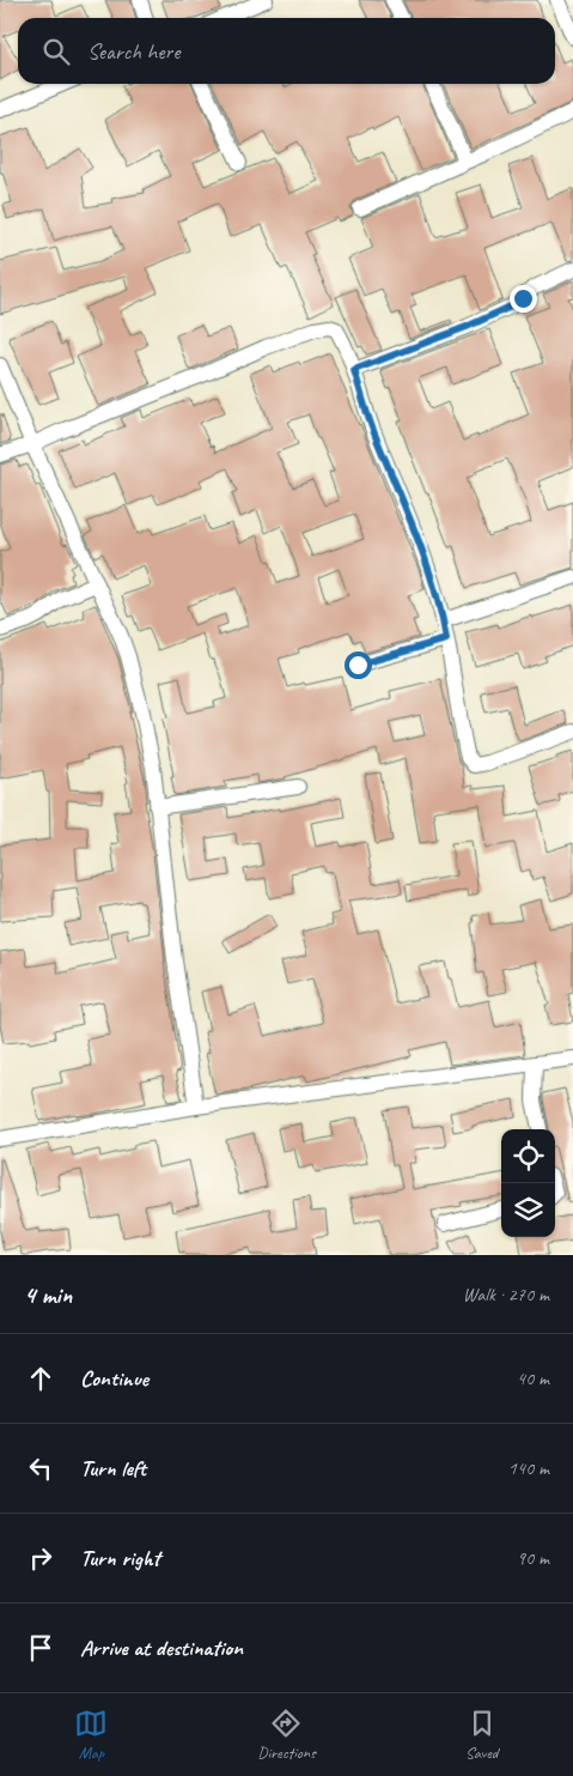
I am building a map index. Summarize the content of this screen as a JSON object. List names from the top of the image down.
{
  "page": {
    "search": "Search here",
    "heading": ["4 min", "Walk · 270 m"],
    "list": [
      ["Continue", "40 m"],
      ["Turn left", "140 m"],
      ["Turn right", "90 m"],
      "Arrive at destination"
    ],
    "nav": ["Map", "Directions", "Saved"]
  }
}
